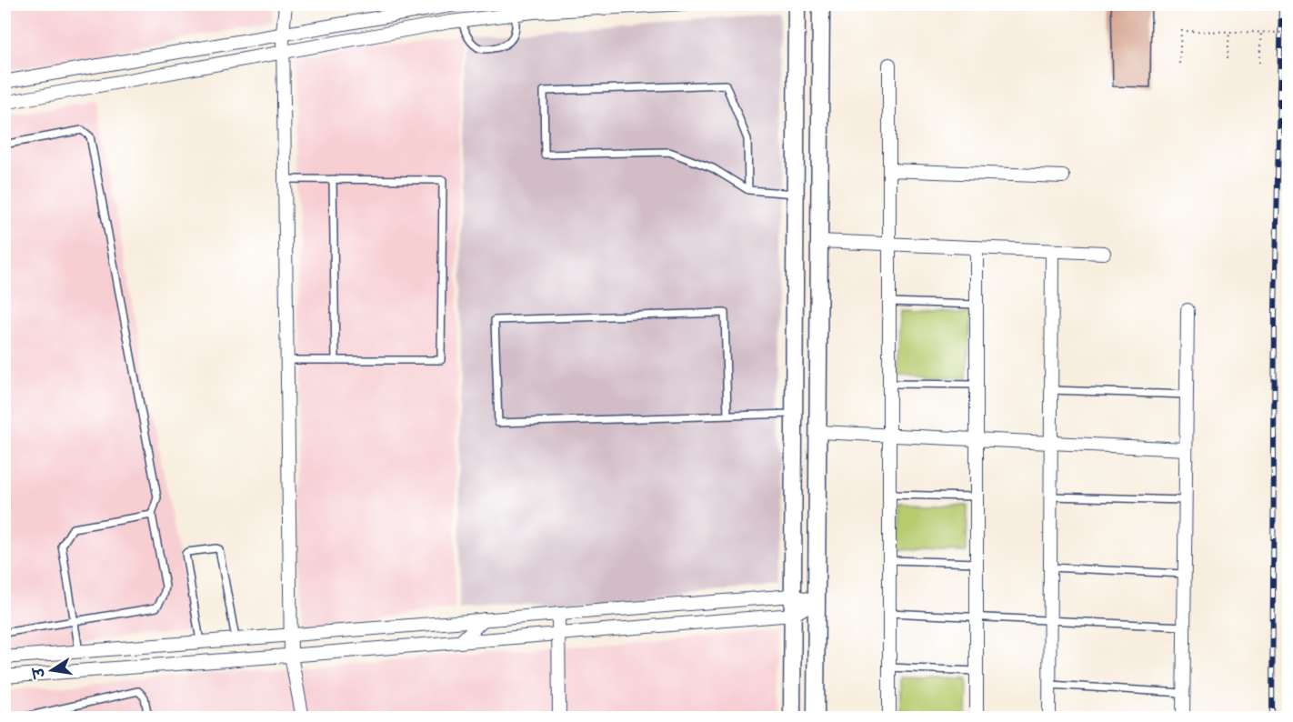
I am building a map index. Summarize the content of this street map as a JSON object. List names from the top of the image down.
{
  "north": "left"
}
